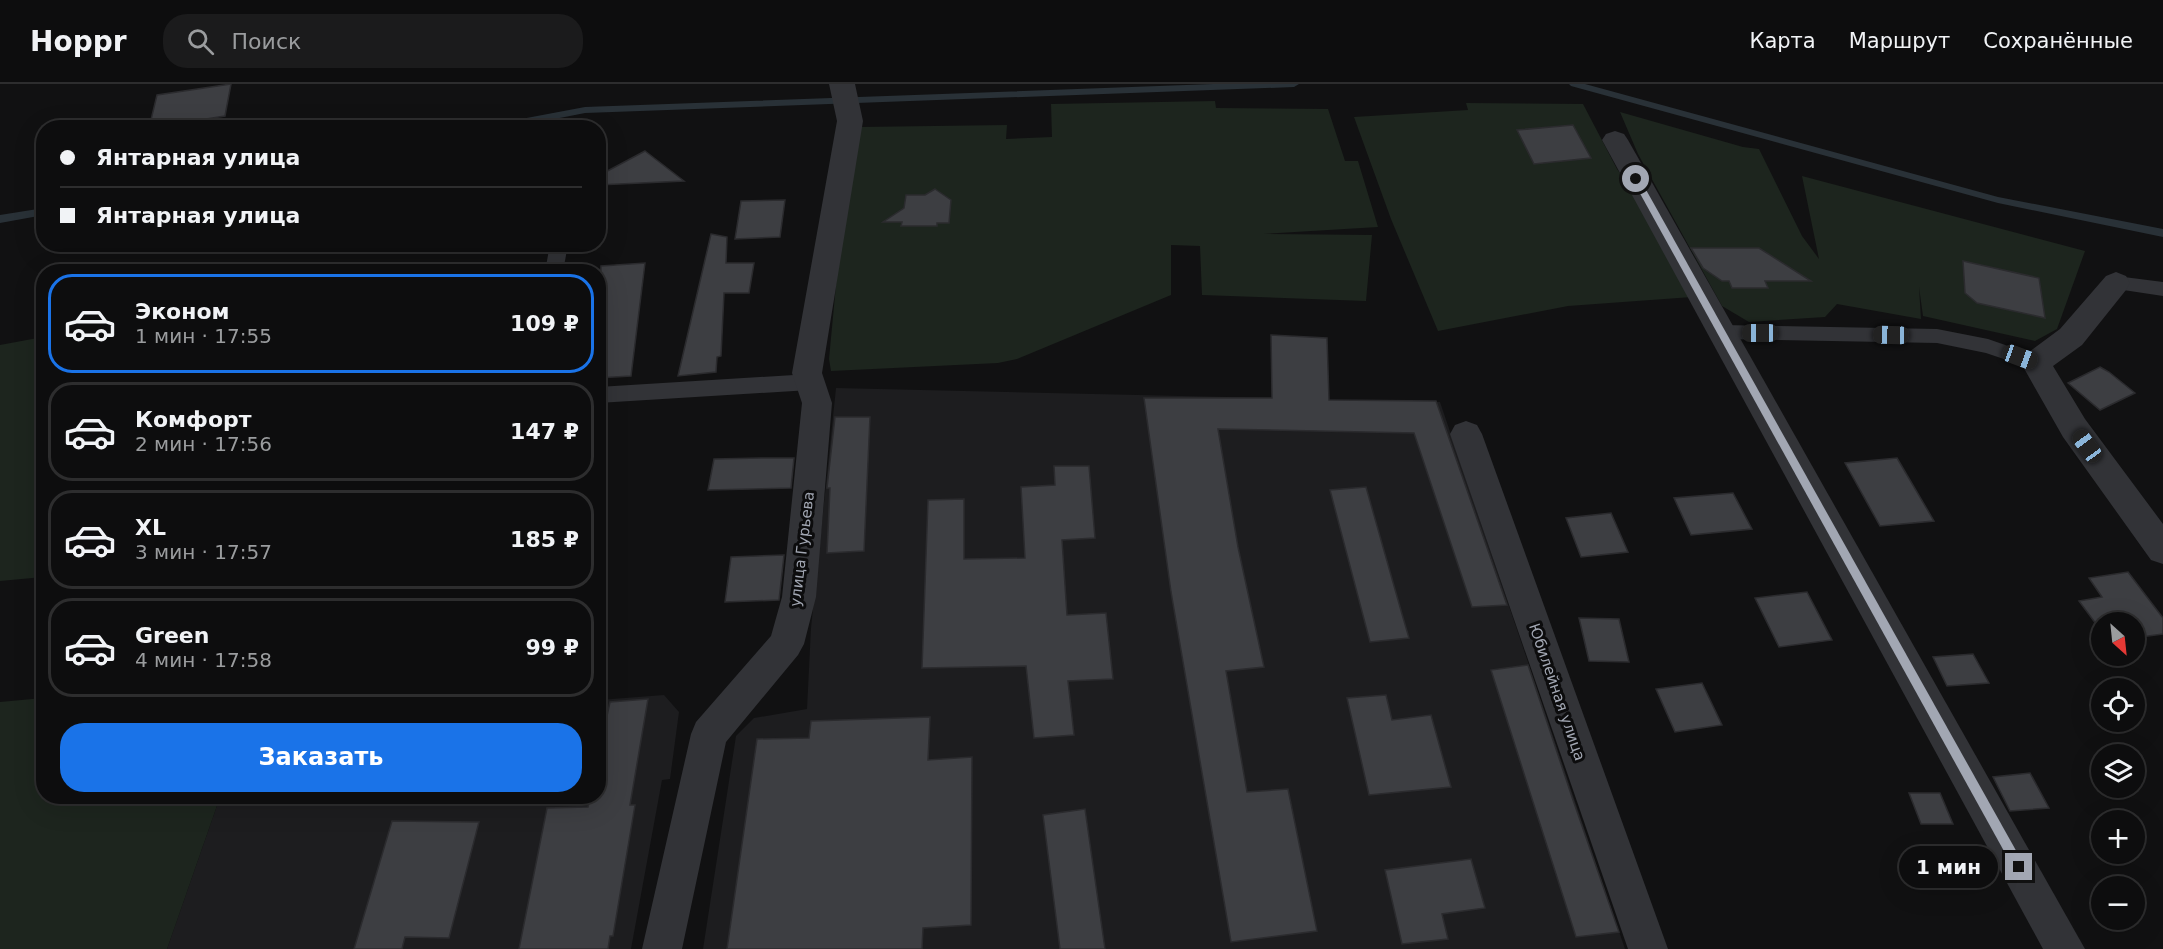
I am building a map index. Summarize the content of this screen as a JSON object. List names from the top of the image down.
{
  "streets": {
    "street": ["улица Гурьева", "Юбилейная улица"]
  },
  "north": "bottom right",
  "page": {
    "header": "Hoppr",
    "search": "Поиск",
    "nav": ["Карта", "Маршрут", "Сохранённые"],
    "banner": ["Янтарная улица", "Янтарная улица"],
    "list": [
      {
        "name": "Эконом",
        "note": "1 мин · 17:55",
        "value": "109 ₽"
      },
      {
        "name": "Комфорт",
        "note": "2 мин · 17:56",
        "value": "147 ₽"
      },
      {
        "name": "XL",
        "note": "3 мин · 17:57",
        "value": "185 ₽"
      },
      {
        "name": "Green",
        "note": "4 мин · 17:58",
        "value": "99 ₽"
      }
    ],
    "map_buttons": ["+", "−"],
    "buttons": "Заказать",
    "bubble": "1 мин"
  }
}
